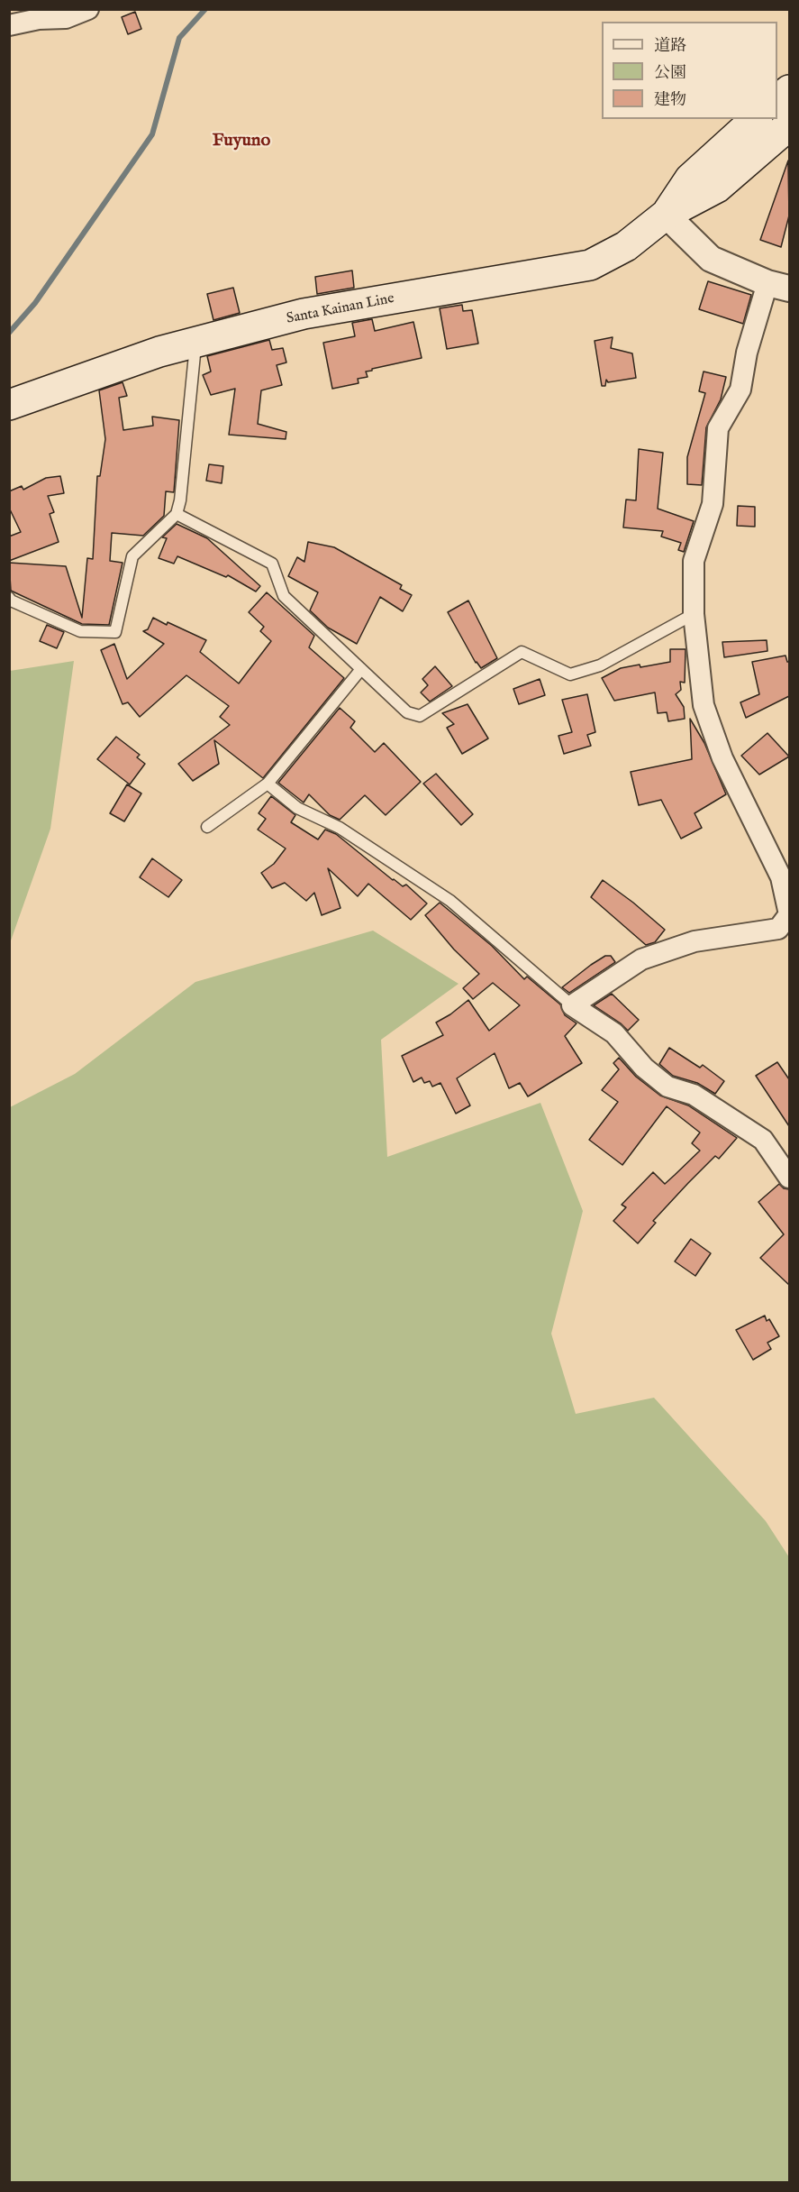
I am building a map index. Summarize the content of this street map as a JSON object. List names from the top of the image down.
{
  "streets": {
    "main road": ["Santa Kainan Line"]
  },
  "districts": ["Fuyuno"],
  "legend": ["道路", "公園", "建物"]
}
